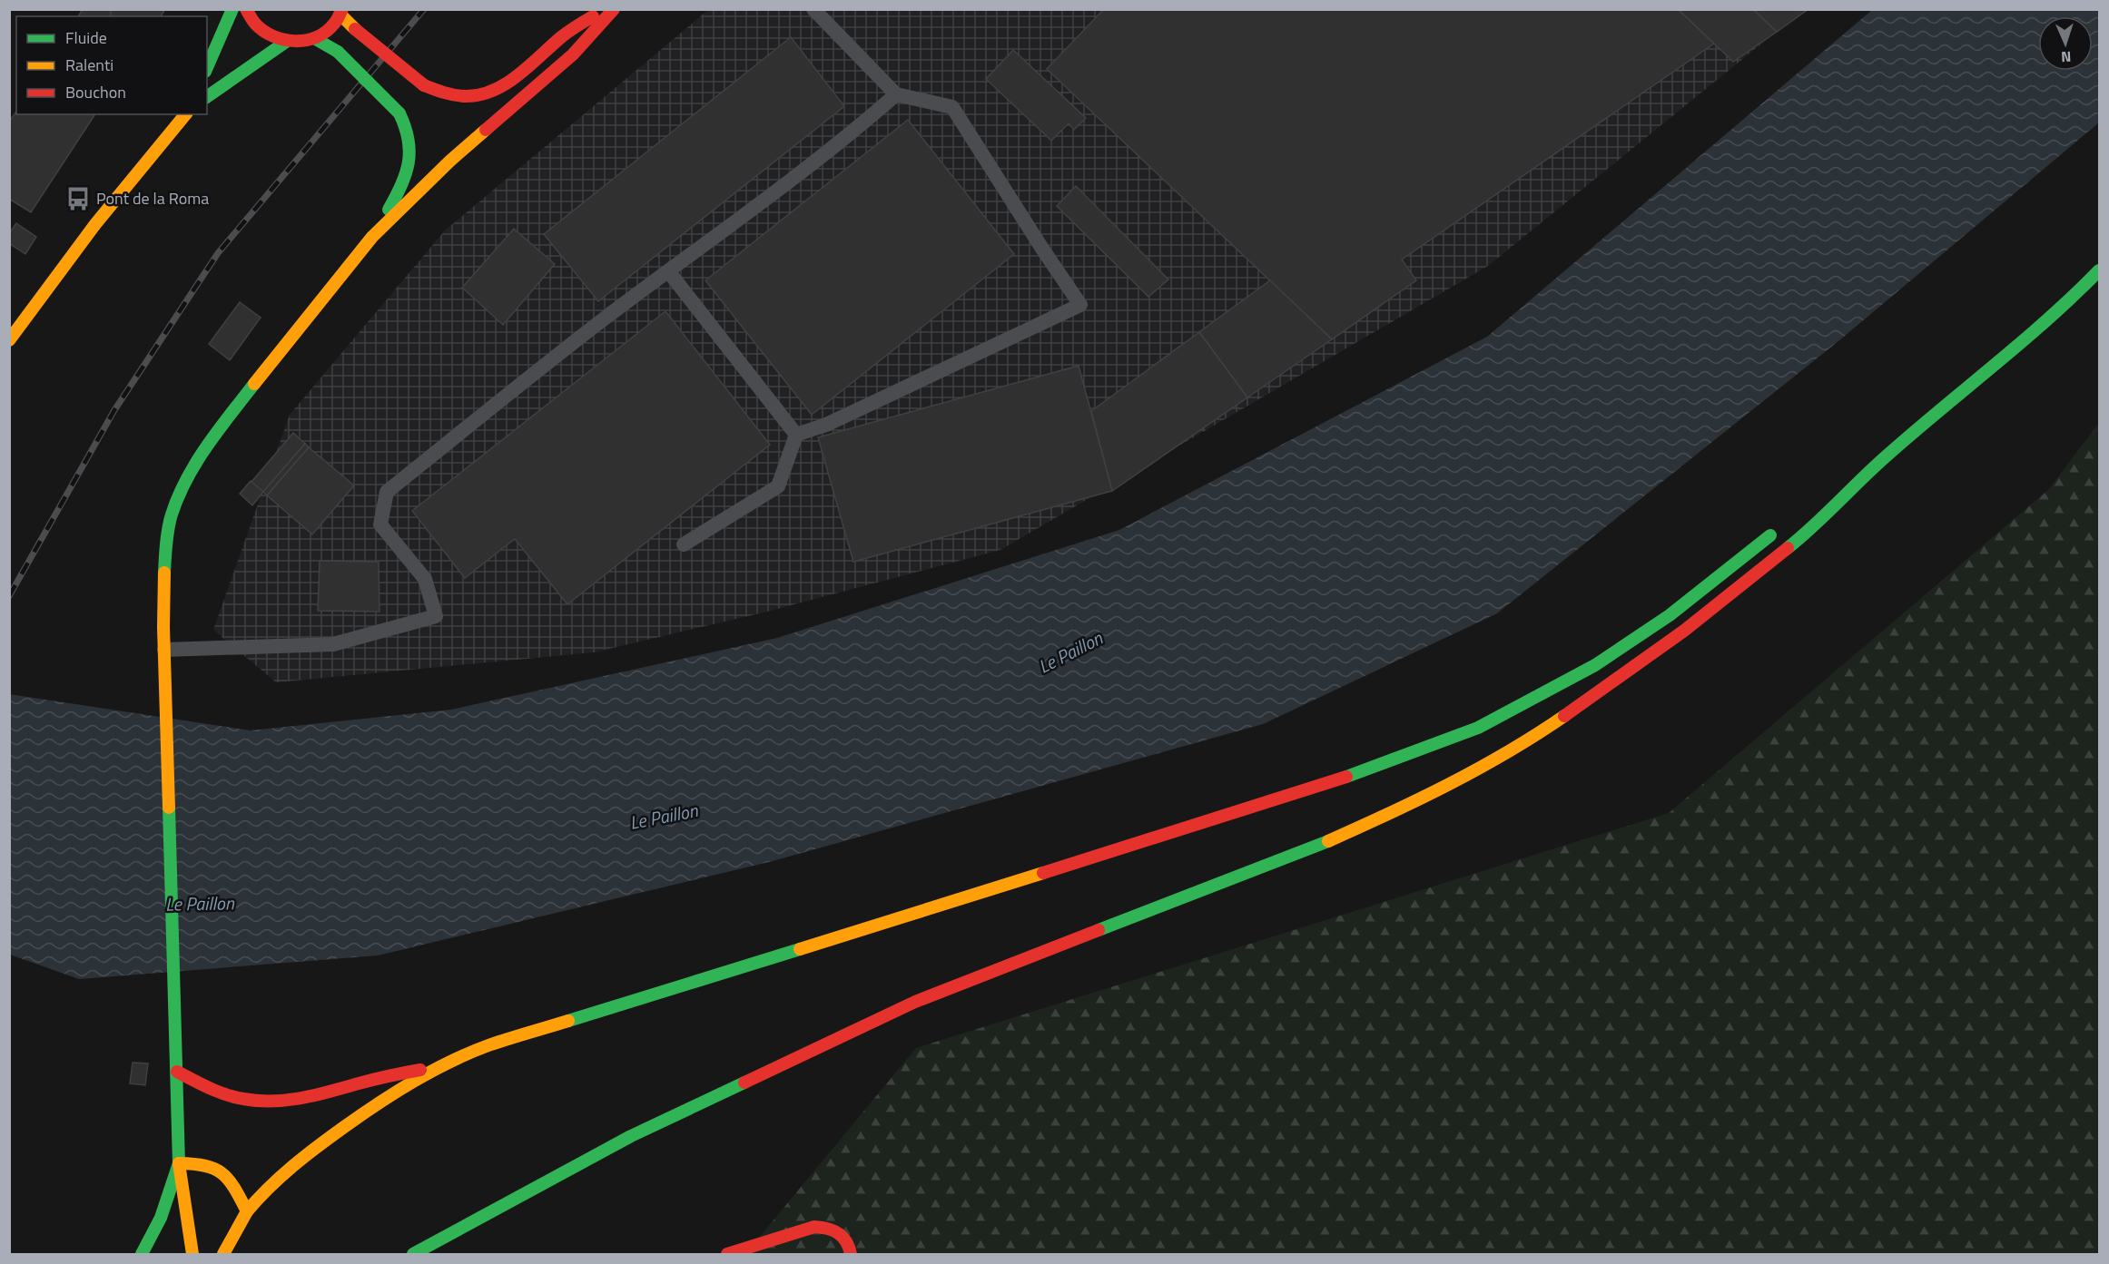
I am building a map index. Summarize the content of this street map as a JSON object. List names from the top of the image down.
{
  "water": ["Le Paillon"],
  "places": {
    "bus stop": ["Pont de la Roma"]
  },
  "legend": ["Fluide", "Ralenti", "Bouchon"],
  "north": "bottom"
}
